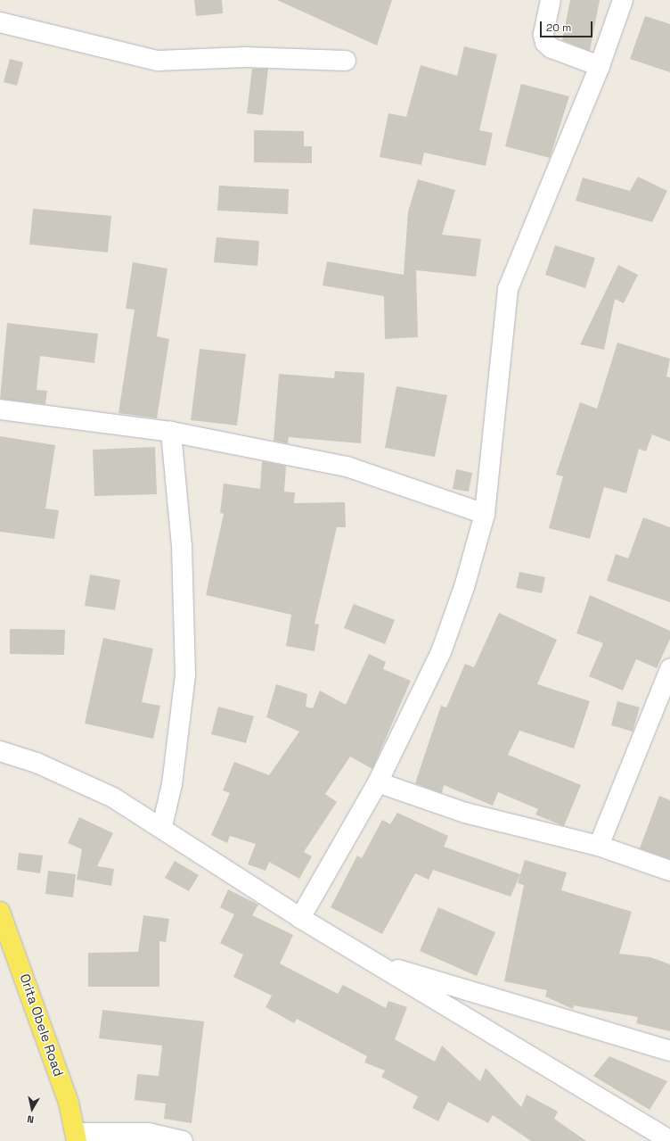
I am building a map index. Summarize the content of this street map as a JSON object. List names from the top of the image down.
{
  "streets": {
    "main road": ["Orita Obele Road"]
  },
  "scale_bar": "20 m",
  "north": "bottom"
}
